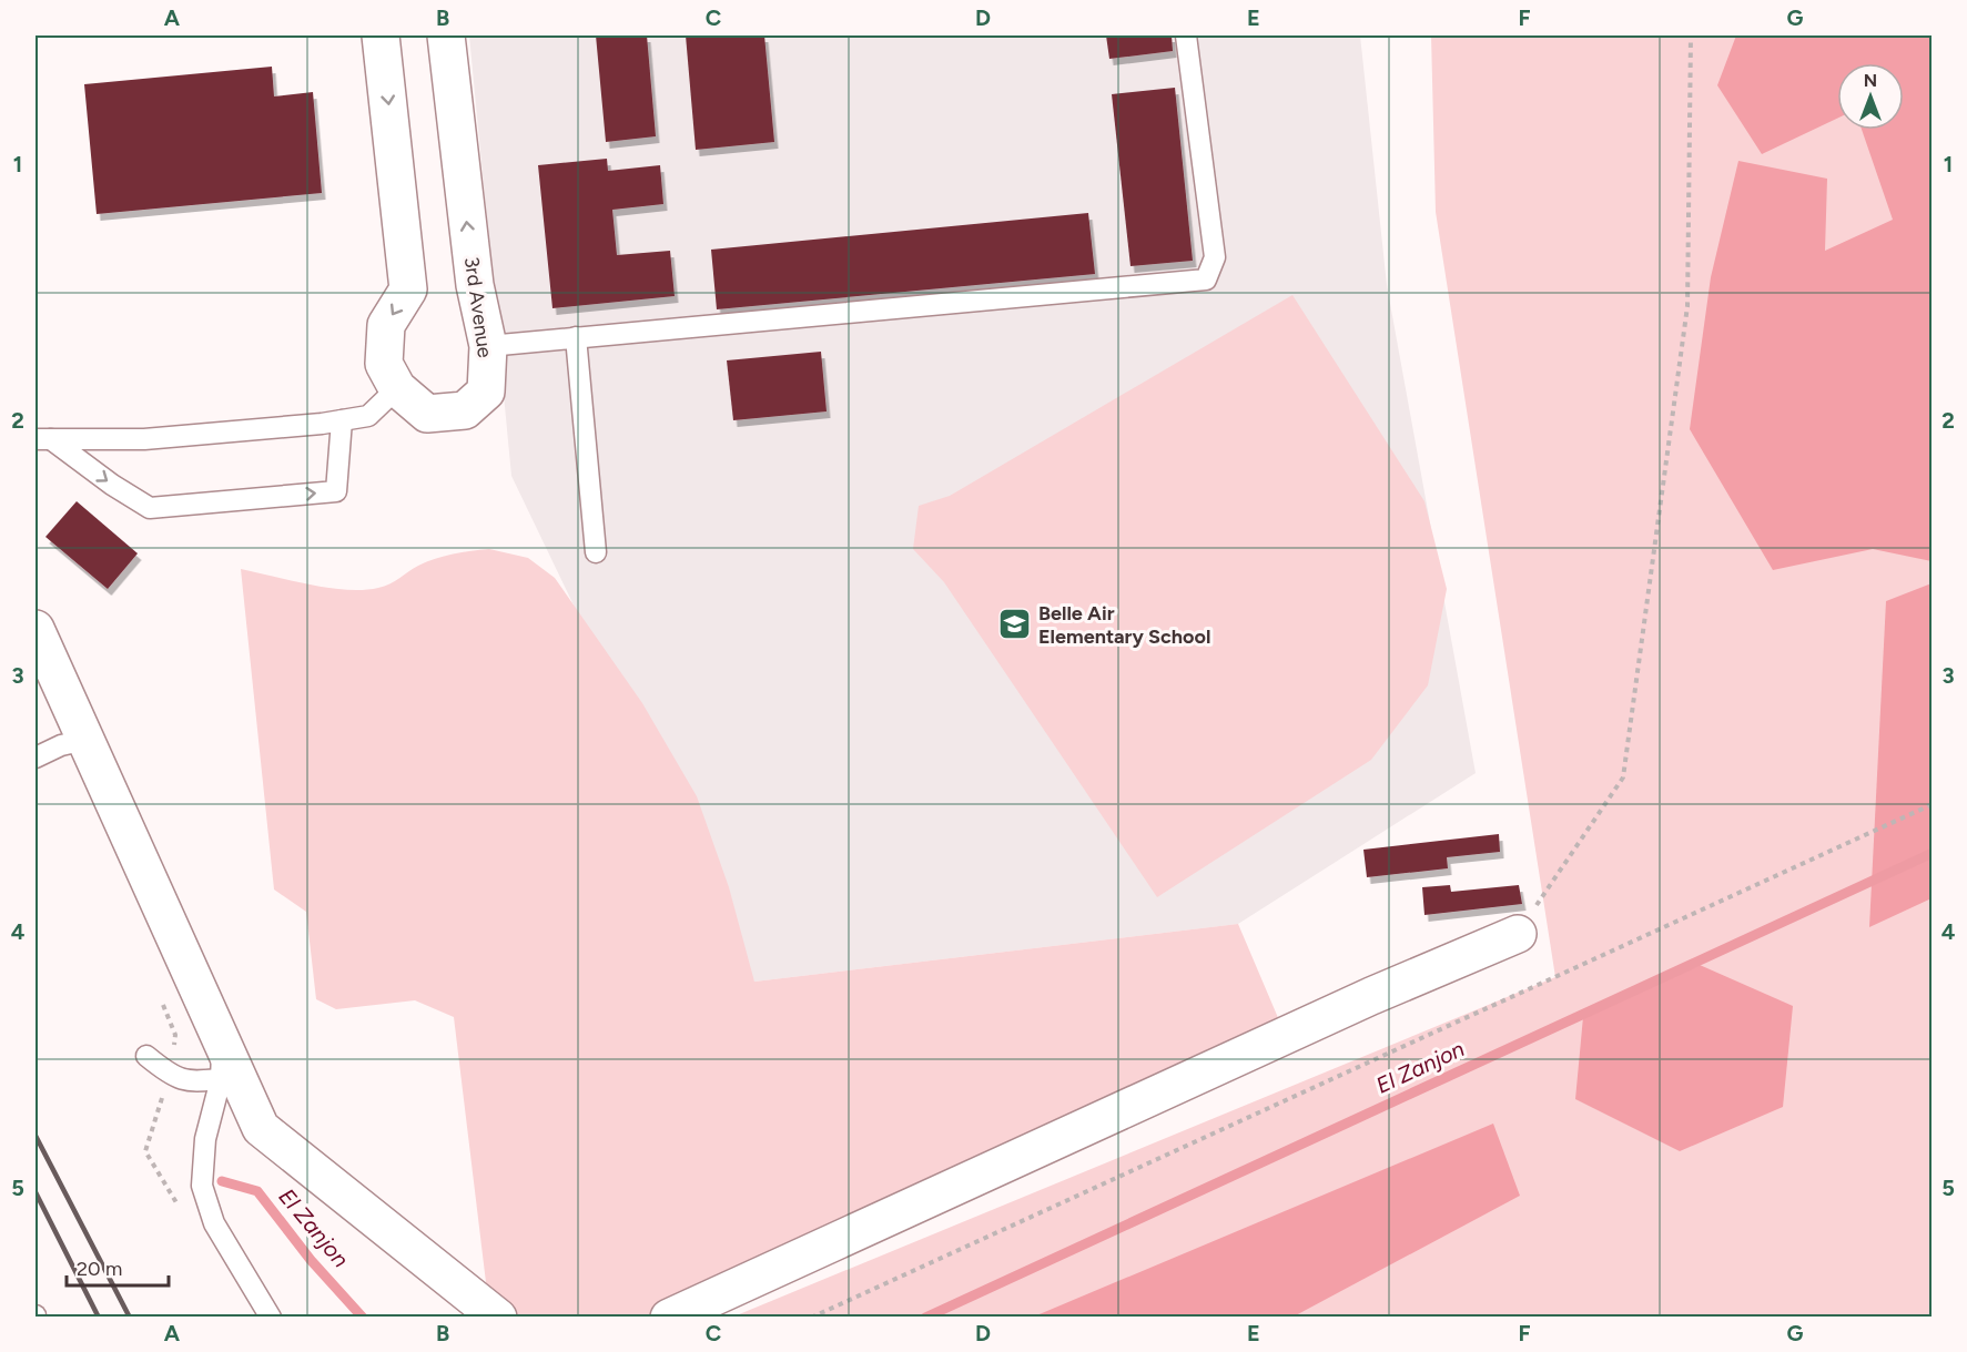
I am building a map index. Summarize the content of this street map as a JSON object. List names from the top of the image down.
{
  "streets": {
    "street": ["3rd Avenue"]
  },
  "water": ["El Zanjon"],
  "places": {
    "school or university": ["Belle Air Elementary School"]
  },
  "scale_bar": "20 m",
  "north": "top",
  "grid": {
    "columns": [
      "A",
      "B",
      "C",
      "D",
      "E",
      "F",
      "G"
    ],
    "rows": [
      "1",
      "2",
      "3",
      "4",
      "5"
    ]
  }
}
